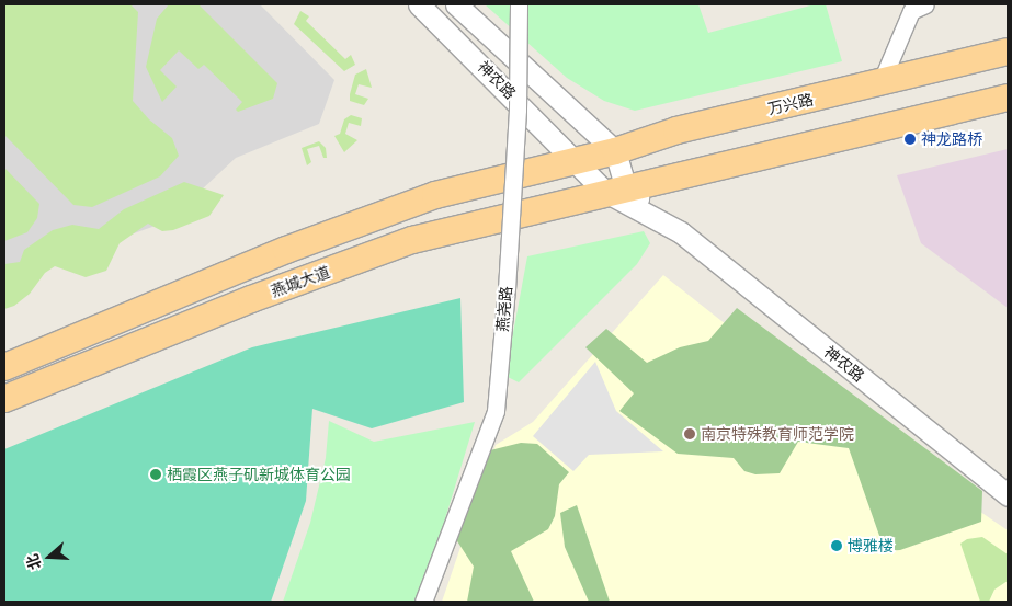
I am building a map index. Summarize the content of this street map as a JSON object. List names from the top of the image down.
{
  "streets": {
    "main road": ["万兴路", "燕城大道"],
    "street": ["神农路", "燕尧路"]
  },
  "crossings": [
    ["神农路", "万兴路"],
    ["神农路", "燕城大道"]
  ],
  "places": [
    "神龙路桥",
    "南京特殊教育师范学院",
    "栖霞区燕子矶新城体育公园",
    "博雅楼"
  ],
  "north": "left"
}
